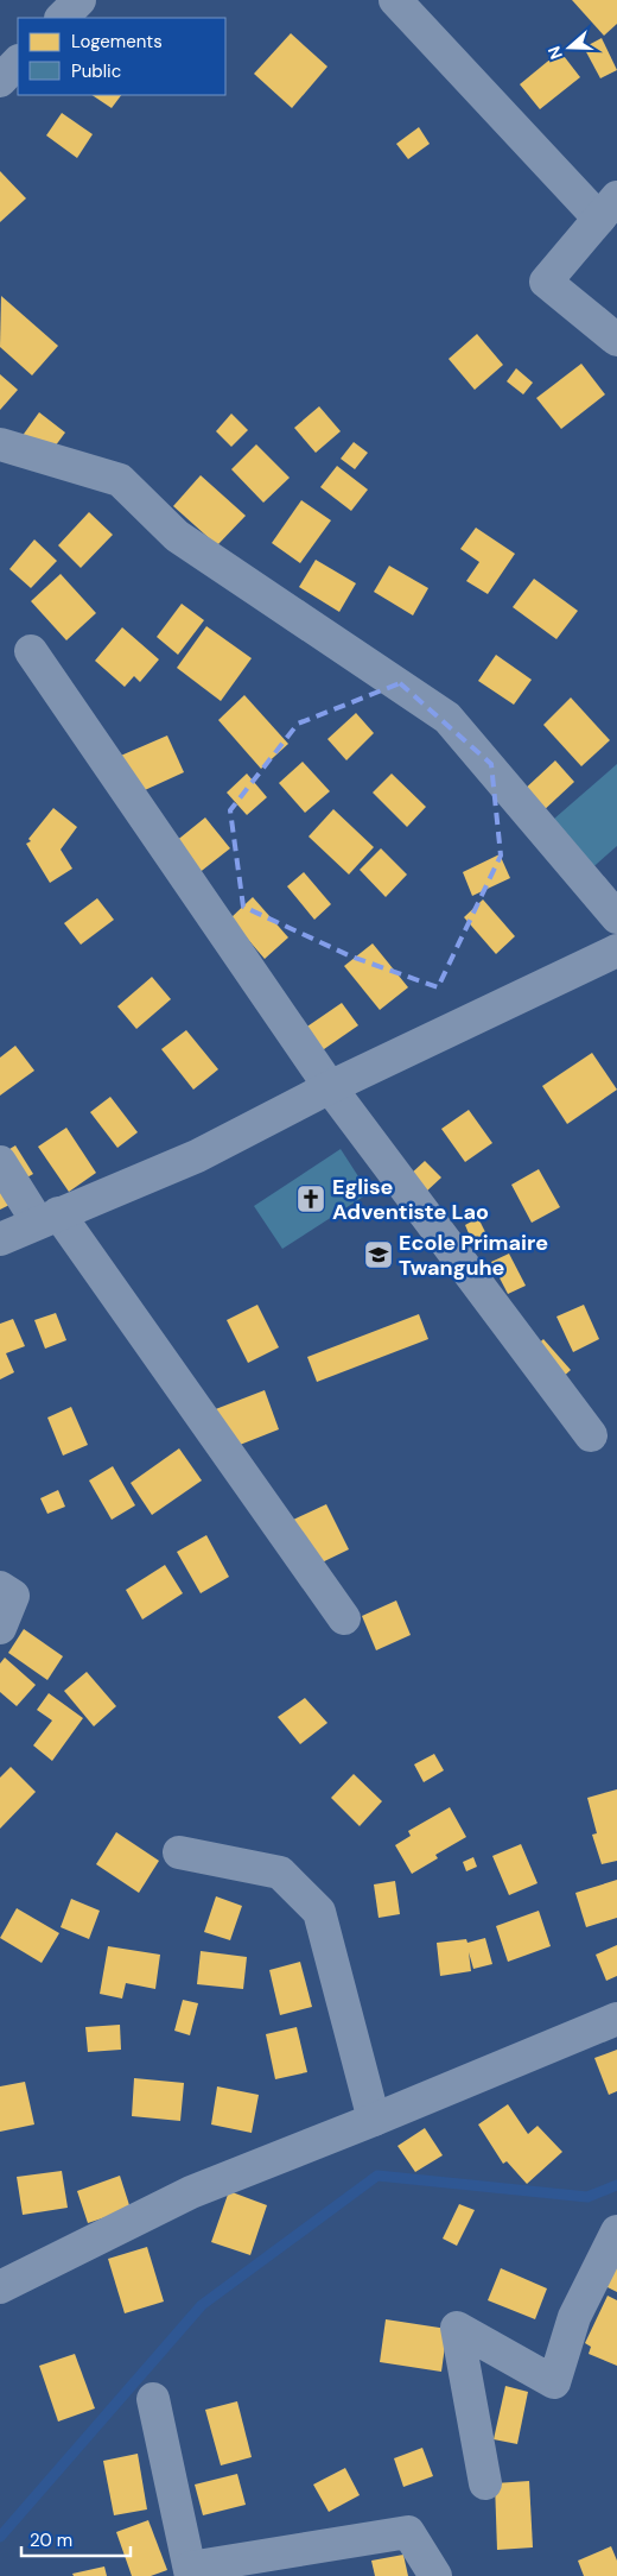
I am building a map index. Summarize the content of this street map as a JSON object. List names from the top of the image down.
{
  "places": {
    "church": ["Eglise Adventiste Lao"],
    "school or university": ["Ecole Primaire Twanguhe"]
  },
  "legend": ["Logements", "Public"],
  "scale_bar": "20 m",
  "north": "left"
}
